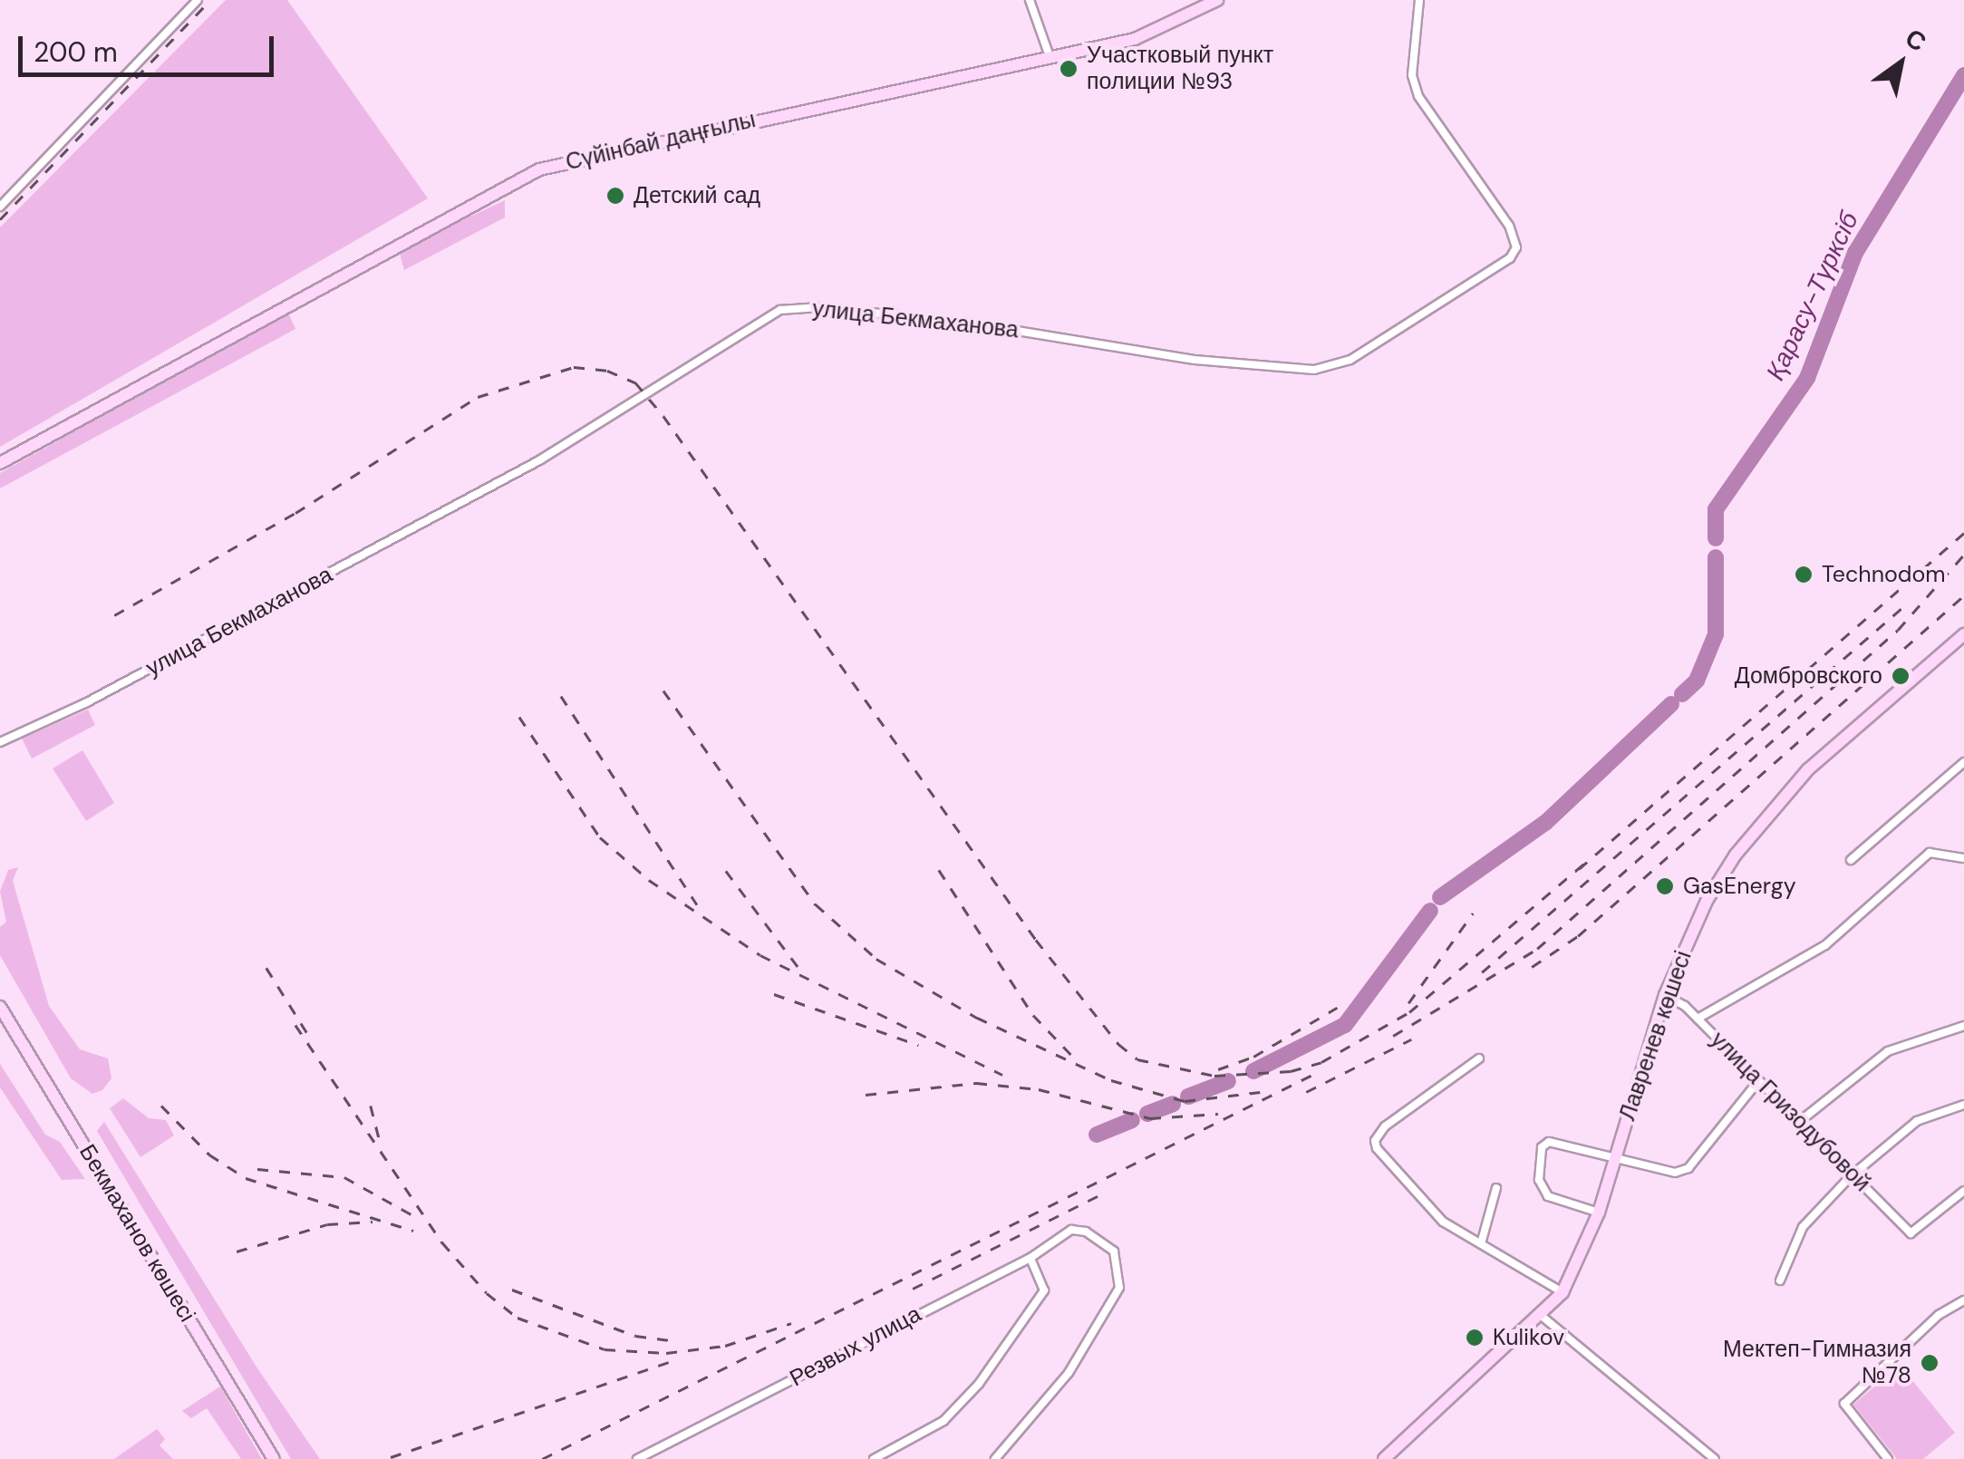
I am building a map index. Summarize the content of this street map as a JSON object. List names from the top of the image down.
{
  "streets": {
    "main road": ["Сүйінбай даңғылы", "Лавренев көшесі", "Бекмаханов көшесі"],
    "street": ["улица Бекмаханова", "улица Гризодубовой", "Резвых улица"]
  },
  "crossings": [
    ["Лавренев көшесі", "улица Гризодубовой"]
  ],
  "water": ["Қарасу-Түрксіб"],
  "places": [
    "Участковый пункт полиции №93",
    "Детский сад",
    "Technodom",
    "Домбровского",
    "GasEnergy",
    "Kulikov",
    "Мектеп-Гимназия №78"
  ],
  "scale_bar": "200 m",
  "north": "top right"
}
